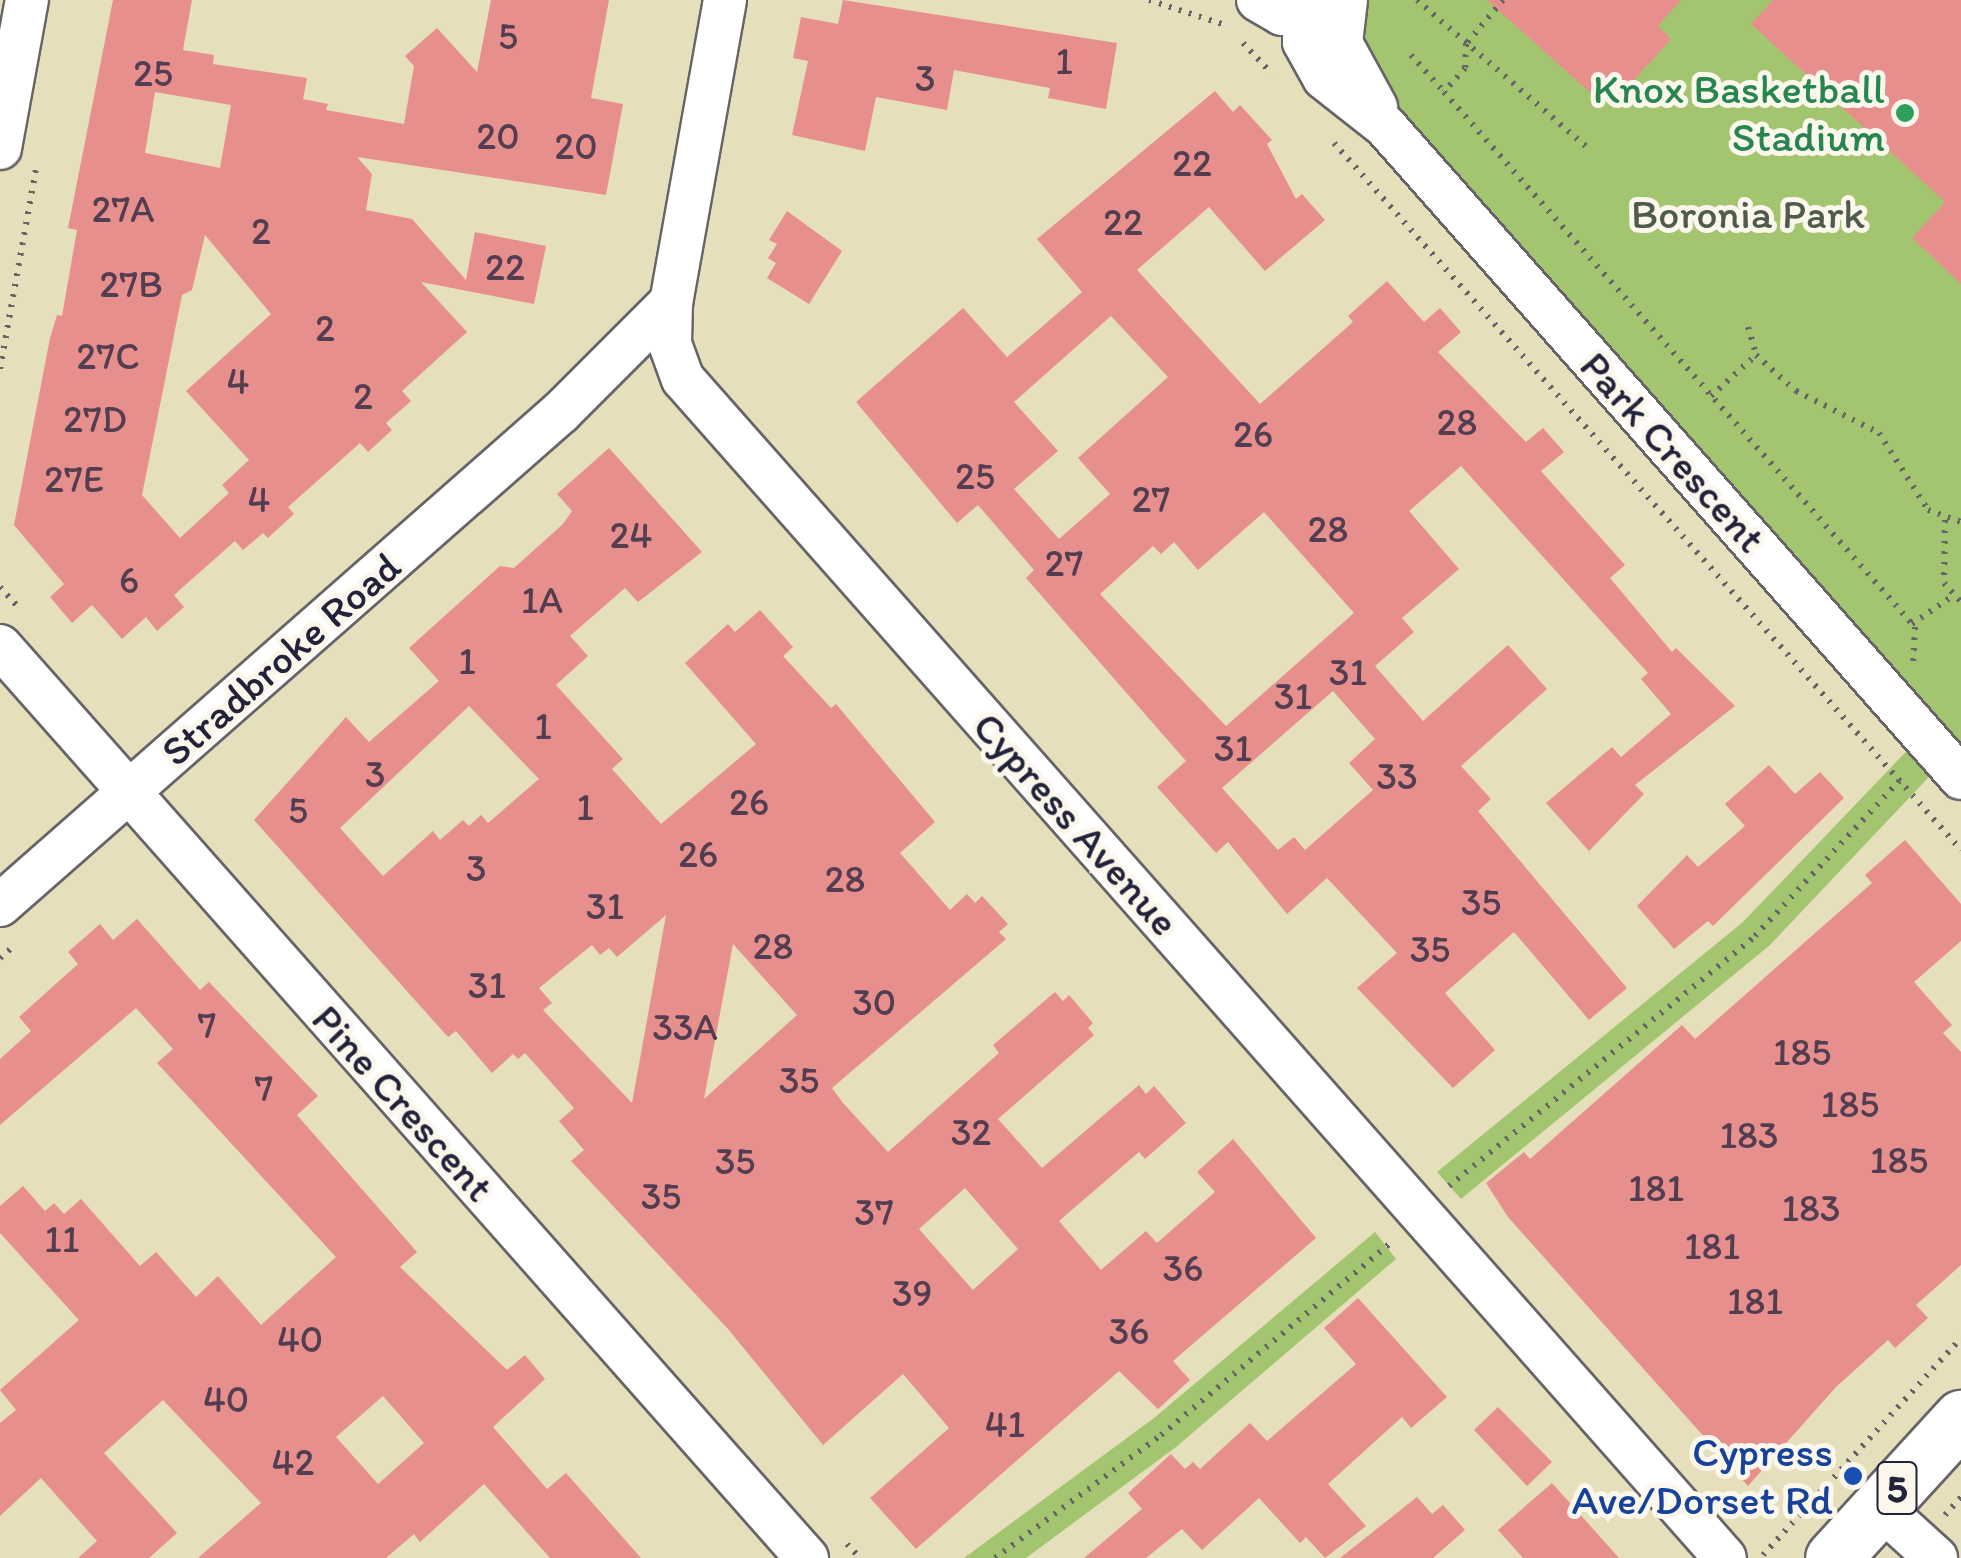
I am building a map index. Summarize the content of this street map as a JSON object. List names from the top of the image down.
{
  "streets": {
    "main road": ["5"],
    "street": [
      "Park Crescent",
      "Stradbroke Road",
      "Cypress Avenue",
      "Pine Crescent"
    ]
  },
  "crossings": [
    ["Stradbroke Road", "Cypress Avenue"],
    ["Stradbroke Road", "Pine Crescent"]
  ],
  "parks": ["Boronia Park"],
  "places": ["Knox Basketball Stadium", "Cypress Ave/Dorset Rd"],
  "house_numbers": [
    "5",
    "1",
    "25",
    "3",
    "20",
    "20",
    "22",
    "27A",
    "22",
    "2",
    "22",
    "27B",
    "2",
    "27C",
    "4",
    "2",
    "27D",
    "28",
    "26",
    "25",
    "27E",
    "4",
    "27",
    "28",
    "24",
    "27",
    "6",
    "1A",
    "1",
    "31",
    "31",
    "1",
    "31",
    "3",
    "33",
    "26",
    "1",
    "5",
    "26",
    "3",
    "28",
    "35",
    "31",
    "28",
    "35",
    "31",
    "30",
    "7",
    "33A",
    "185",
    "35",
    "7",
    "185",
    "32",
    "183",
    "185",
    "35",
    "181",
    "35",
    "183",
    "37",
    "11",
    "181",
    "36",
    "39",
    "181",
    "36",
    "40",
    "40",
    "41",
    "42"
  ]
}
